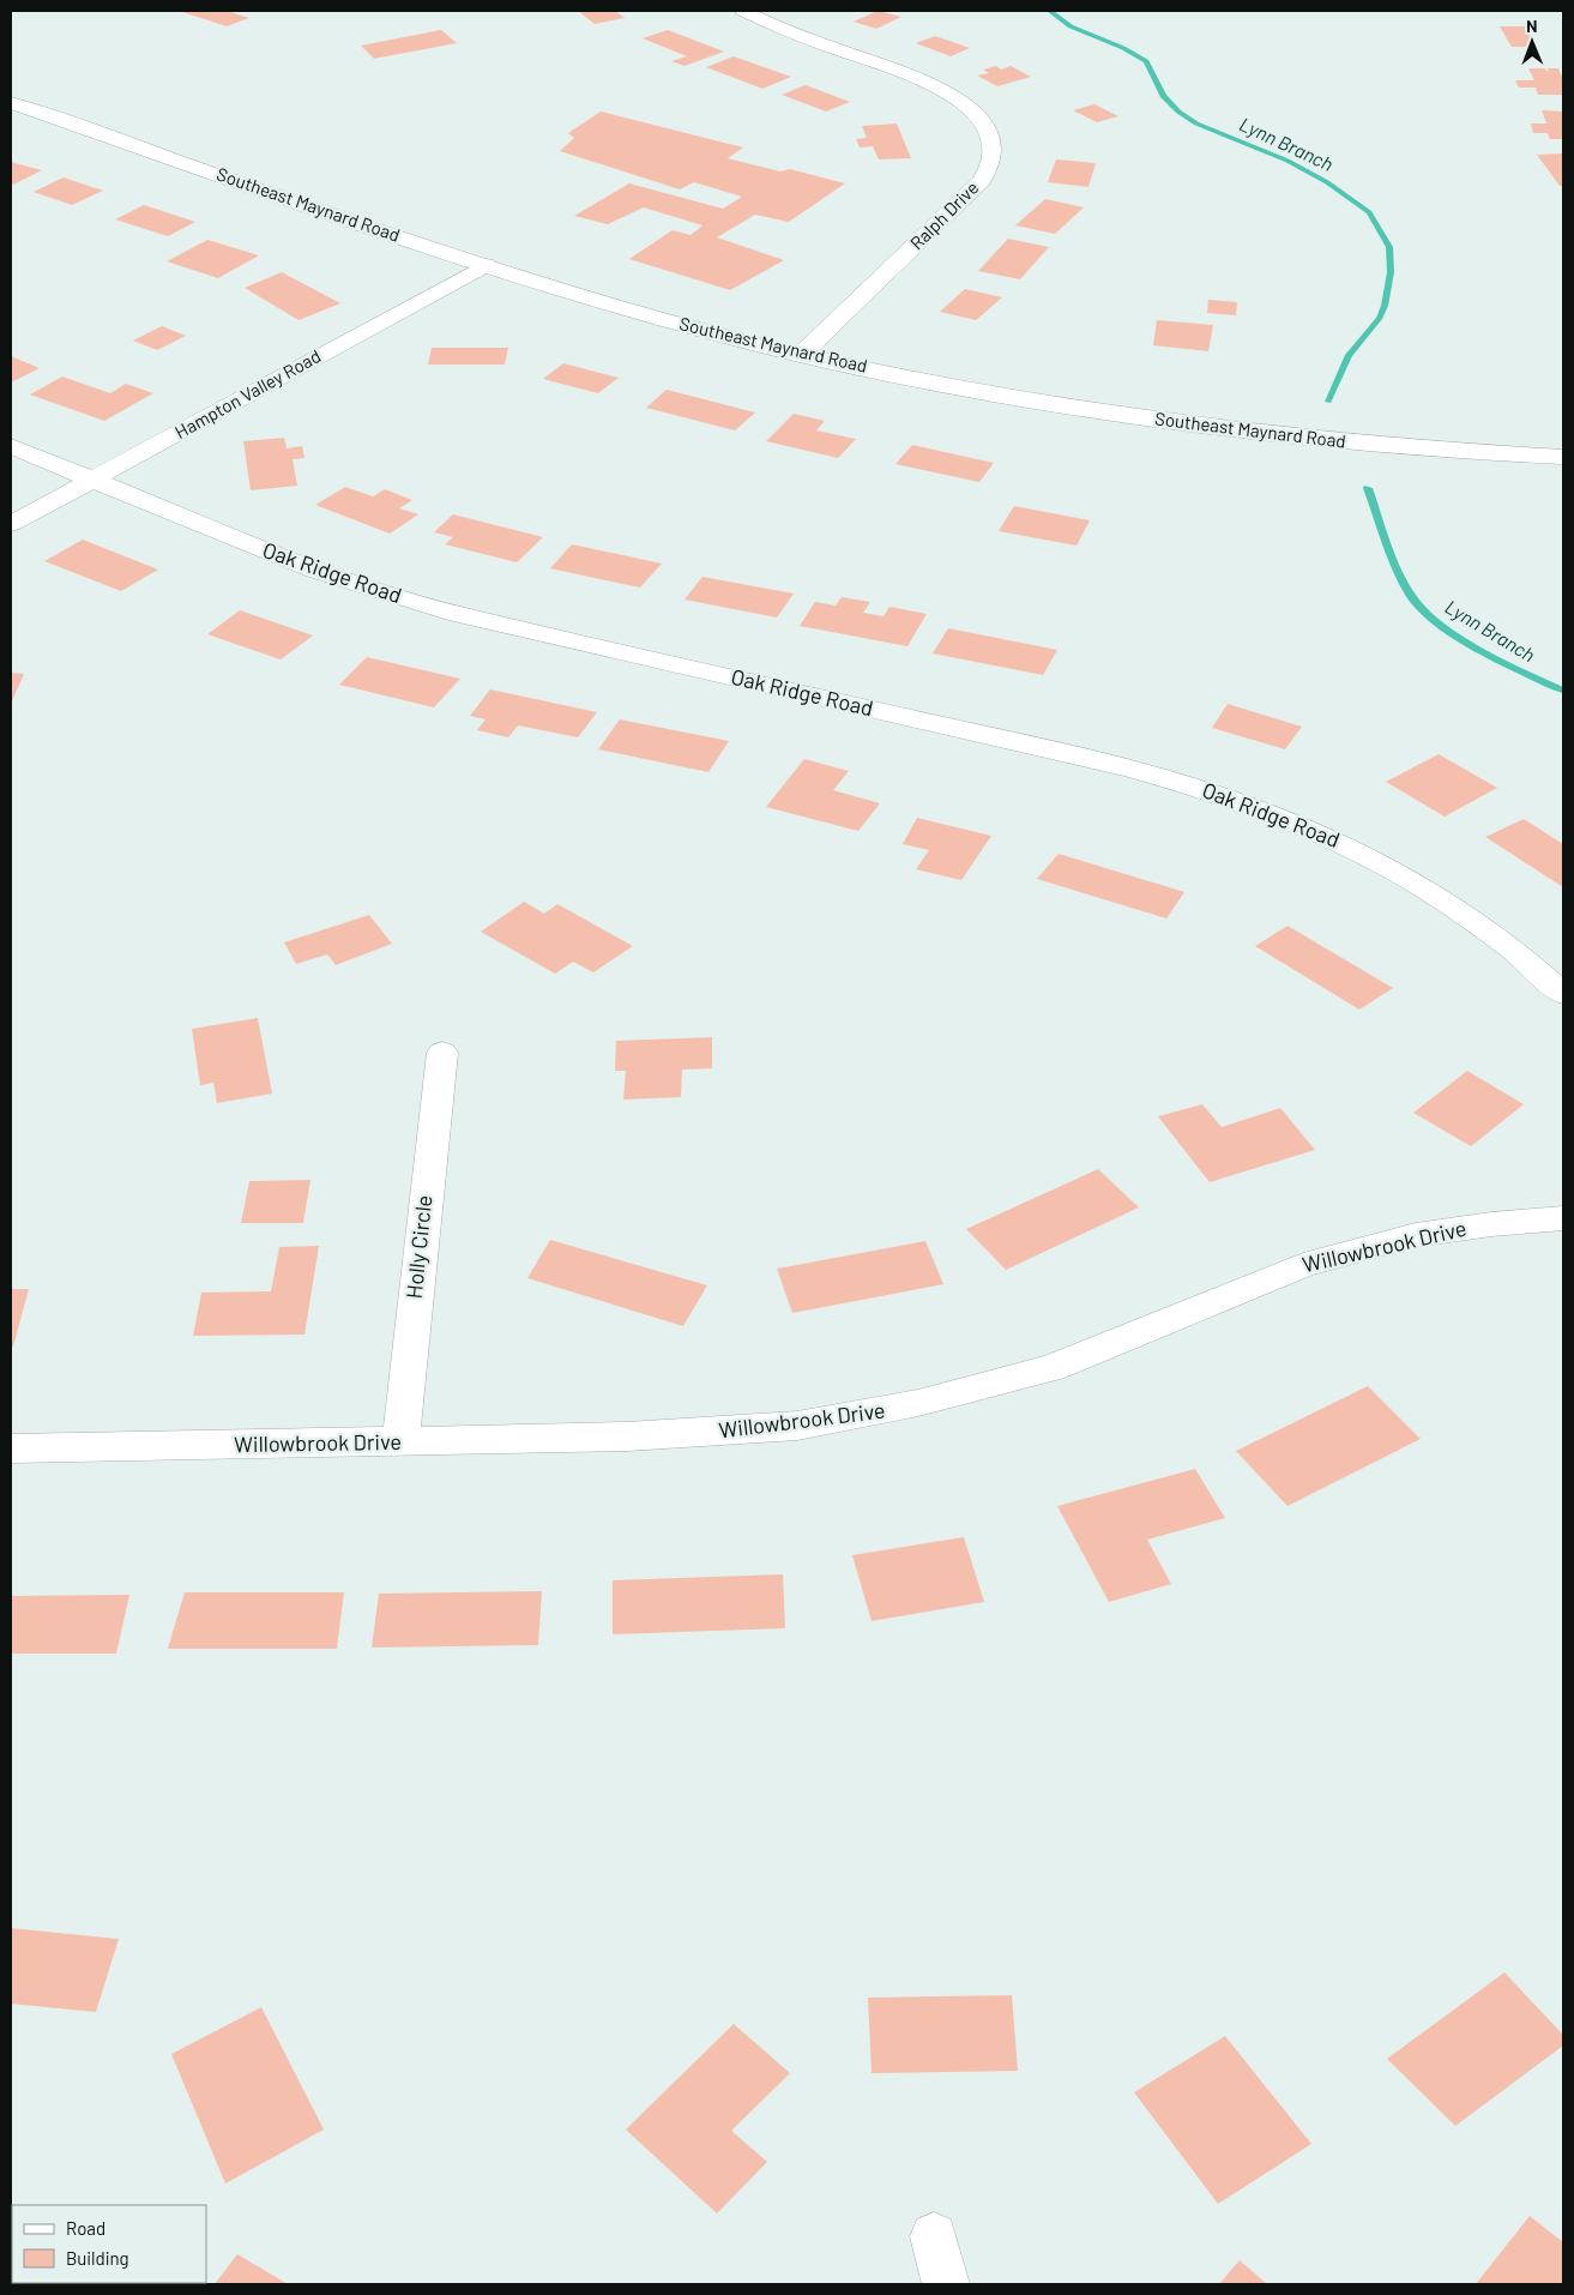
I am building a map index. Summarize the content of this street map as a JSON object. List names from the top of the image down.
{
  "streets": {
    "street": [
      "Southeast Maynard Road",
      "Ralph Drive",
      "Hampton Valley Road",
      "Oak Ridge Road",
      "Holly Circle",
      "Willowbrook Drive"
    ]
  },
  "crossings": [
    ["Southeast Maynard Road", "Ralph Drive"],
    ["Southeast Maynard Road", "Hampton Valley Road"],
    ["Hampton Valley Road", "Oak Ridge Road"],
    ["Holly Circle", "Willowbrook Drive"]
  ],
  "water": ["Lynn Branch"],
  "legend": ["Road", "Building"],
  "north": "top"
}
